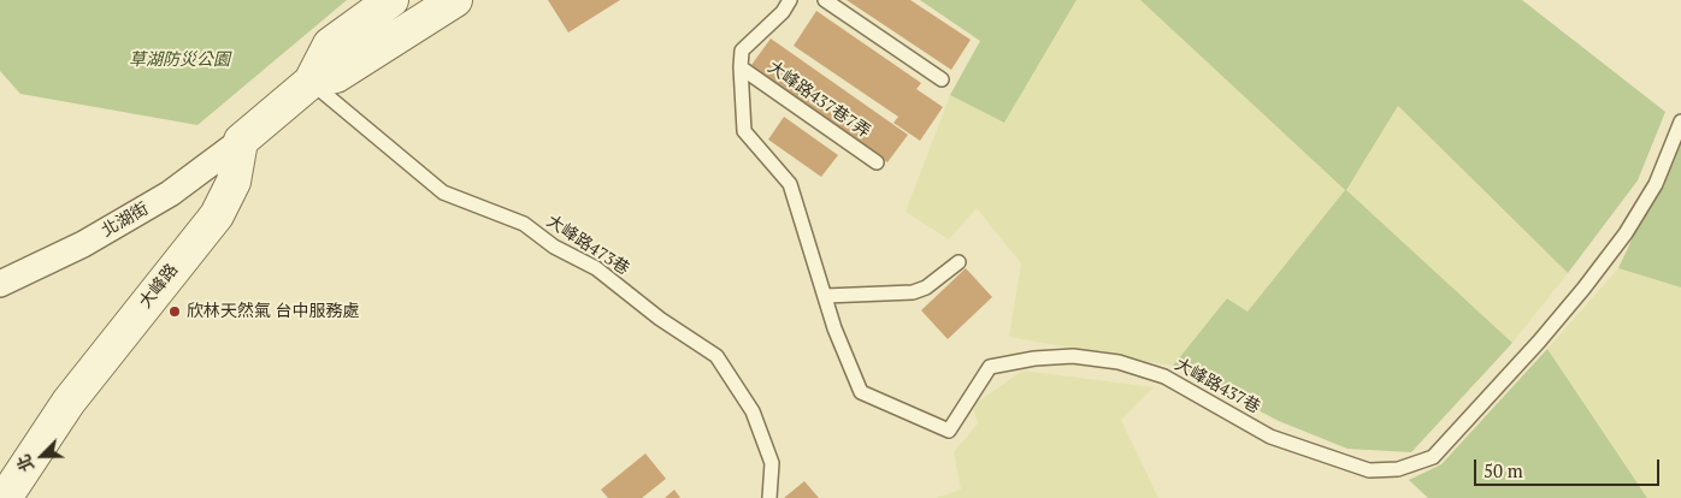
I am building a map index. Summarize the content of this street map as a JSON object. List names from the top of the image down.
{
  "streets": {
    "street": ["北湖街", "大峰路"],
    "lane": ["大峰路437巷7弄", "大峰路473巷", "大峰路437巷"]
  },
  "crossings": [
    ["大峰路437巷7弄", "大峰路437巷"],
    ["北湖街", "大峰路"]
  ],
  "parks": ["草湖防災公園"],
  "places": ["欣林天然氣 台中服務處"],
  "scale_bar": "50 m",
  "north": "bottom left"
}
